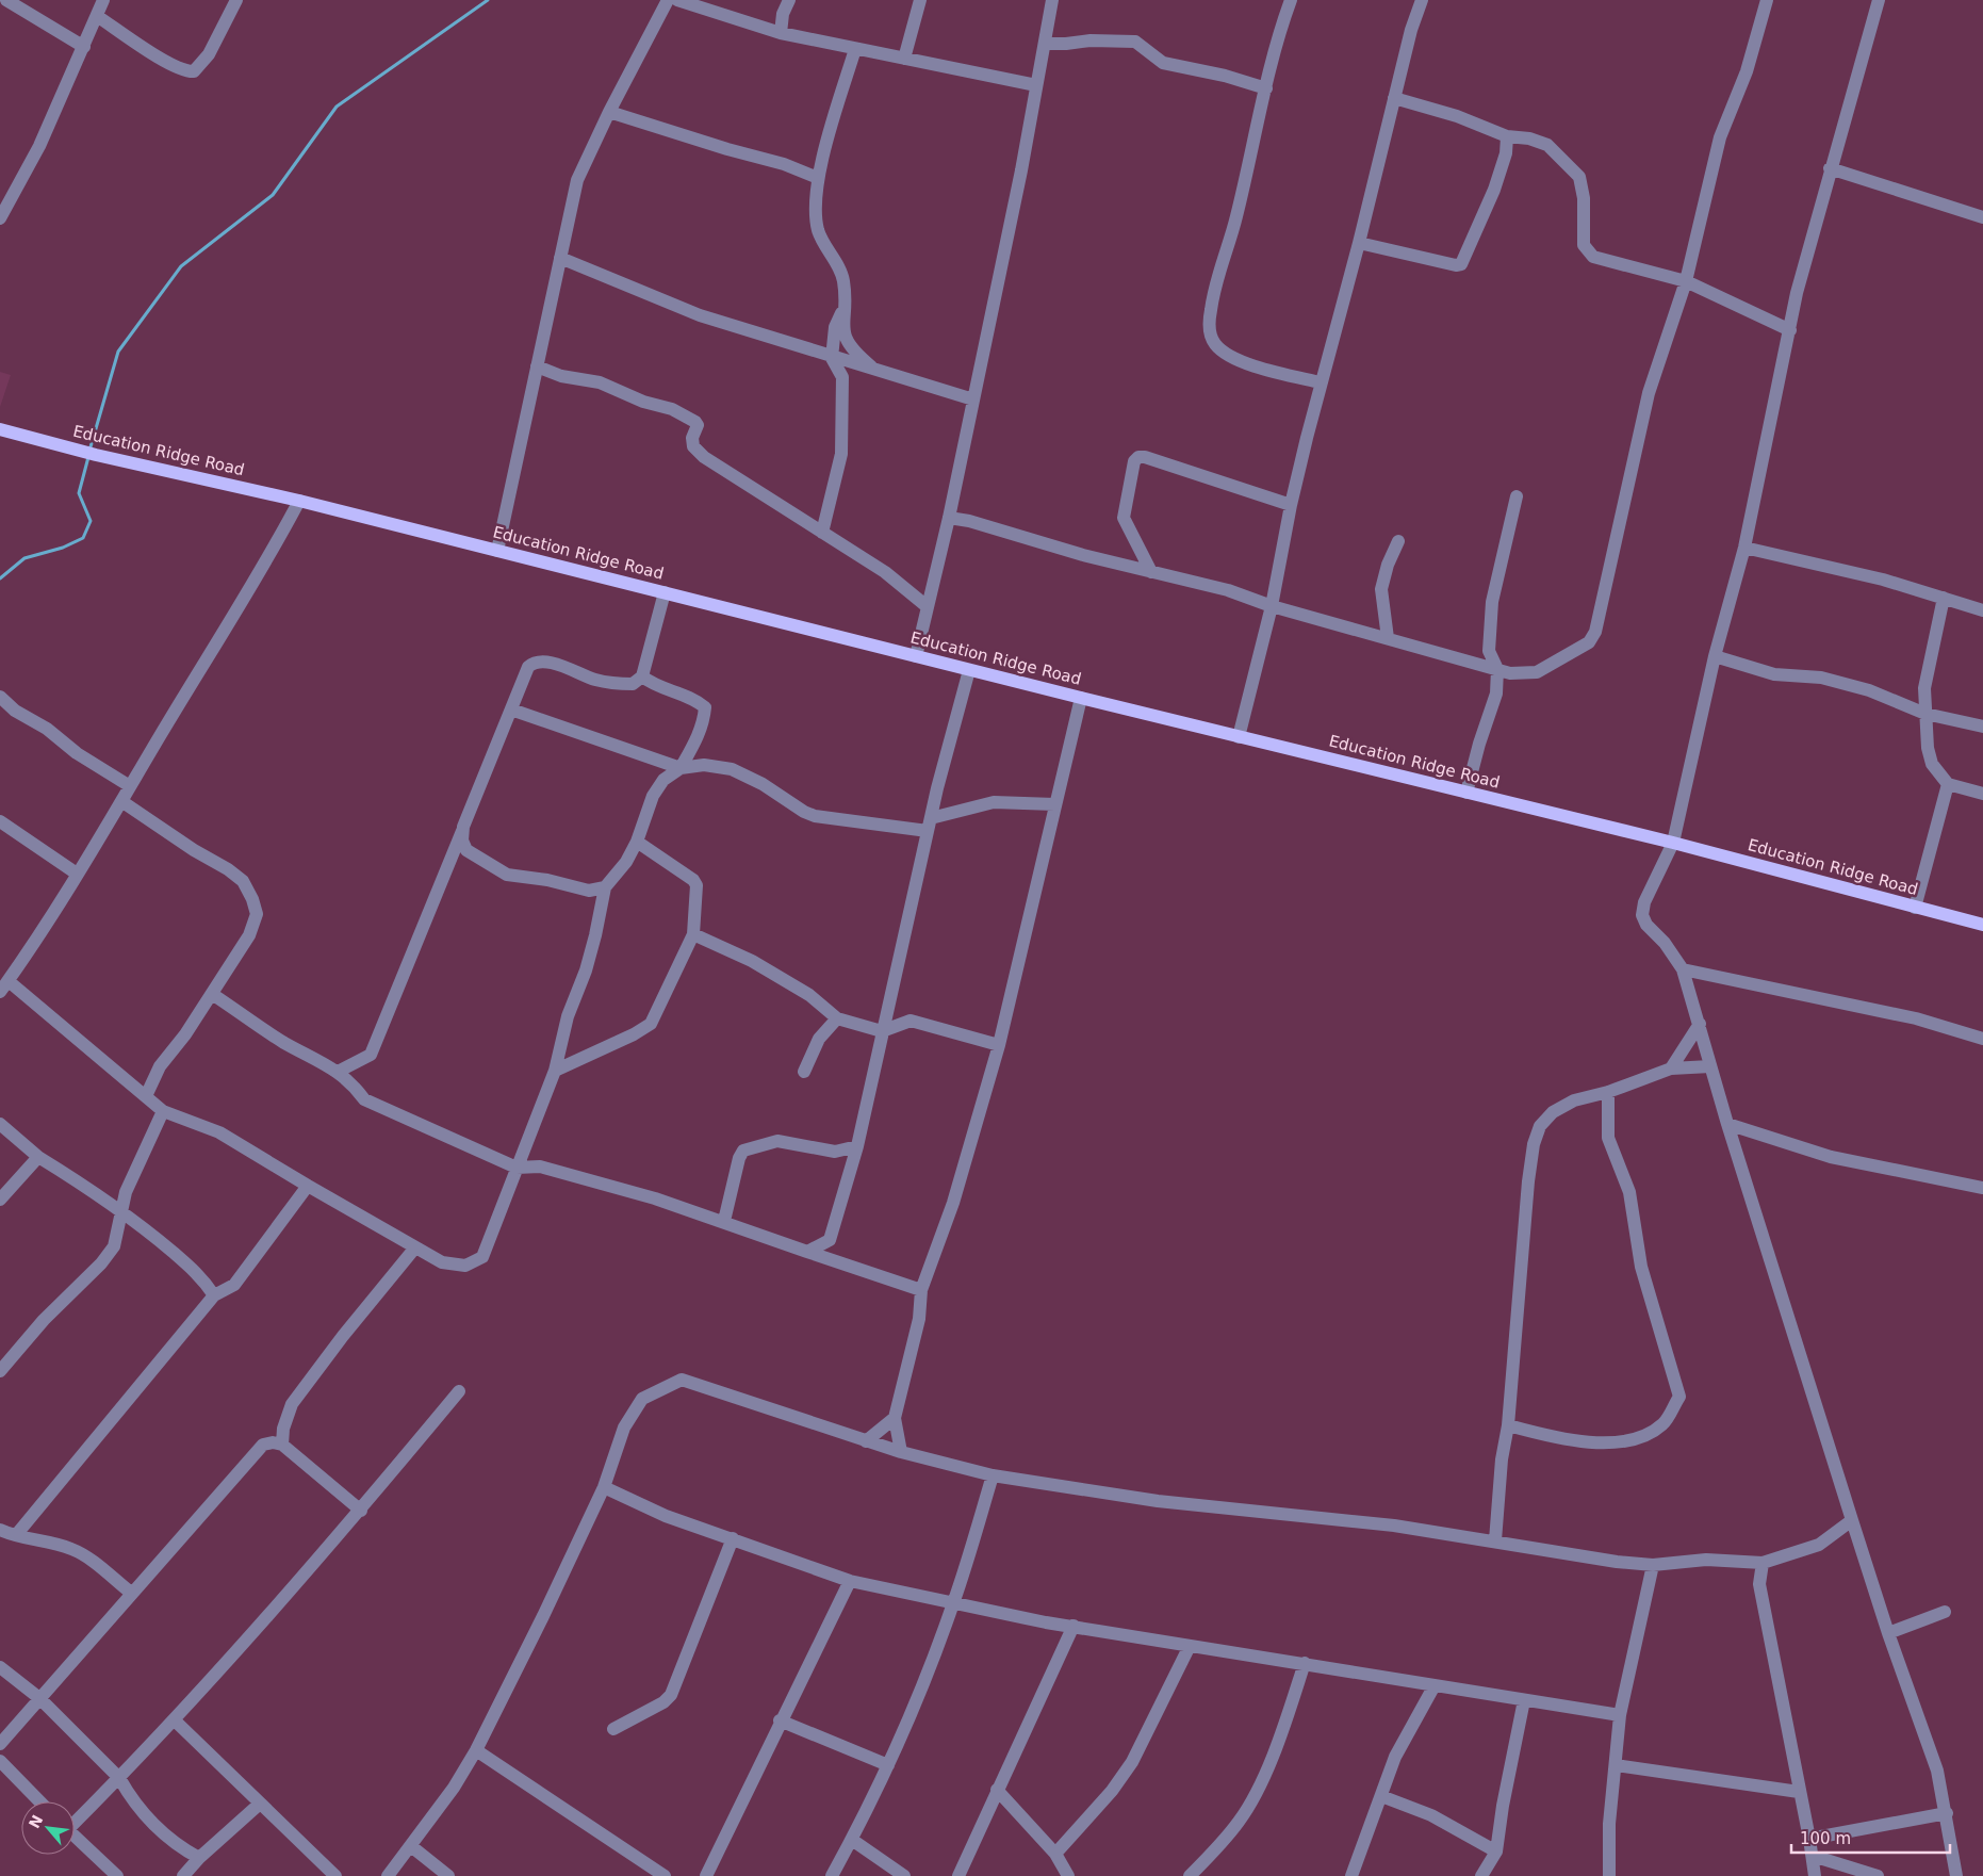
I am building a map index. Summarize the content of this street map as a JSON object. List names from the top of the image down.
{
  "streets": {
    "main road": ["Education Ridge Road"]
  },
  "scale_bar": "100 m",
  "north": "top left"
}
